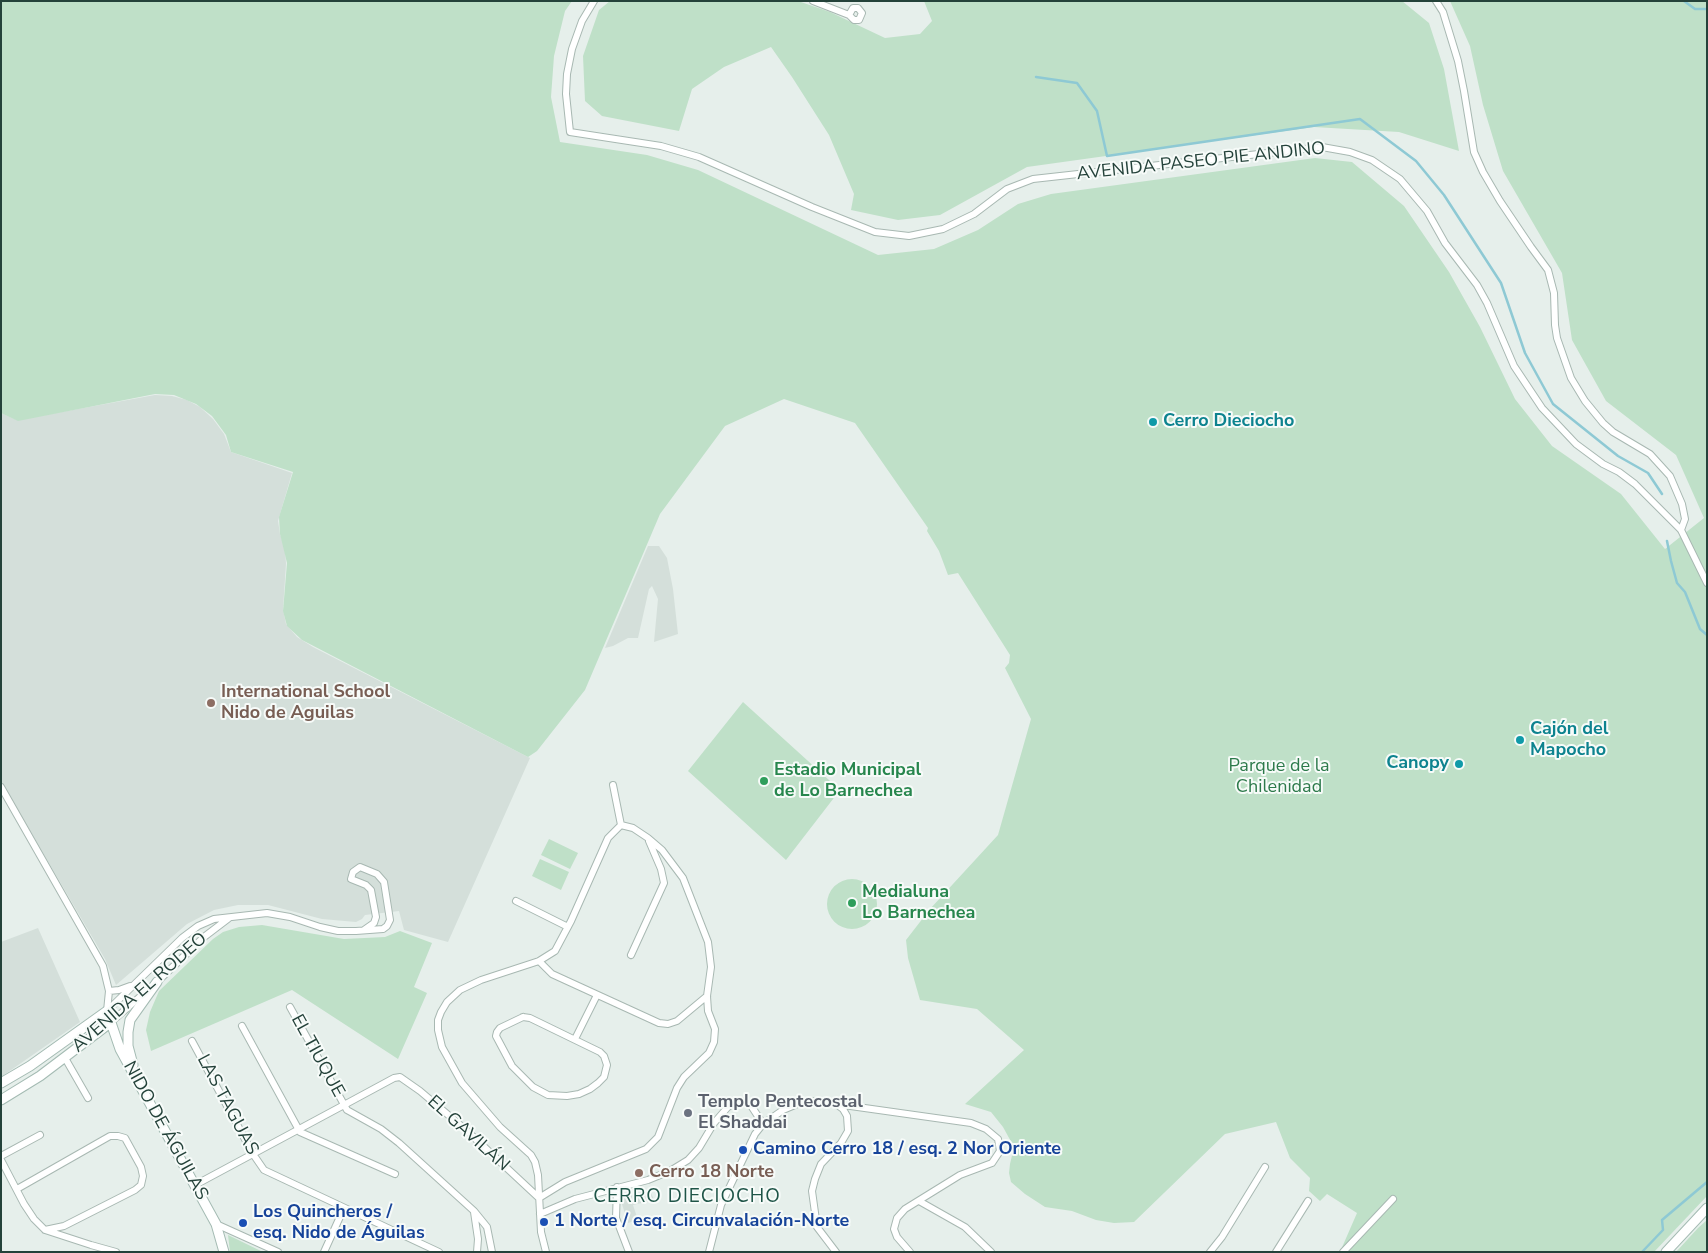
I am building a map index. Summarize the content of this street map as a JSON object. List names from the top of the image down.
{
  "streets": {
    "street": [
      "AVENIDA PASEO PIE ANDINO",
      "AVENIDA EL RODEO",
      "EL TIUQUE",
      "LAS TAGUAS",
      "NIDO DE ÁGUILAS",
      "EL GAVILÁN"
    ]
  },
  "crossings": [
    ["AVENIDA EL RODEO", "NIDO DE ÁGUILAS"],
    ["EL TIUQUE", "EL GAVILÁN"]
  ],
  "districts": ["CERRO DIECIOCHO"],
  "parks": ["Parque de la Chilenidad"],
  "places": [
    "Cerro Dieciocho",
    "International School Nido de Aguilas",
    "Cajón del Mapocho",
    "Canopy",
    "Estadio Municipal de Lo Barnechea",
    "Medialuna Lo Barnechea",
    "Templo Pentecostal El Shaddai",
    "Camino Cerro 18 / esq. 2 Nor Oriente",
    "Cerro 18 Norte",
    "1 Norte / esq. Circunvalación-Norte",
    "Los Quincheros / esq. Nido de Águilas"
  ]
}
